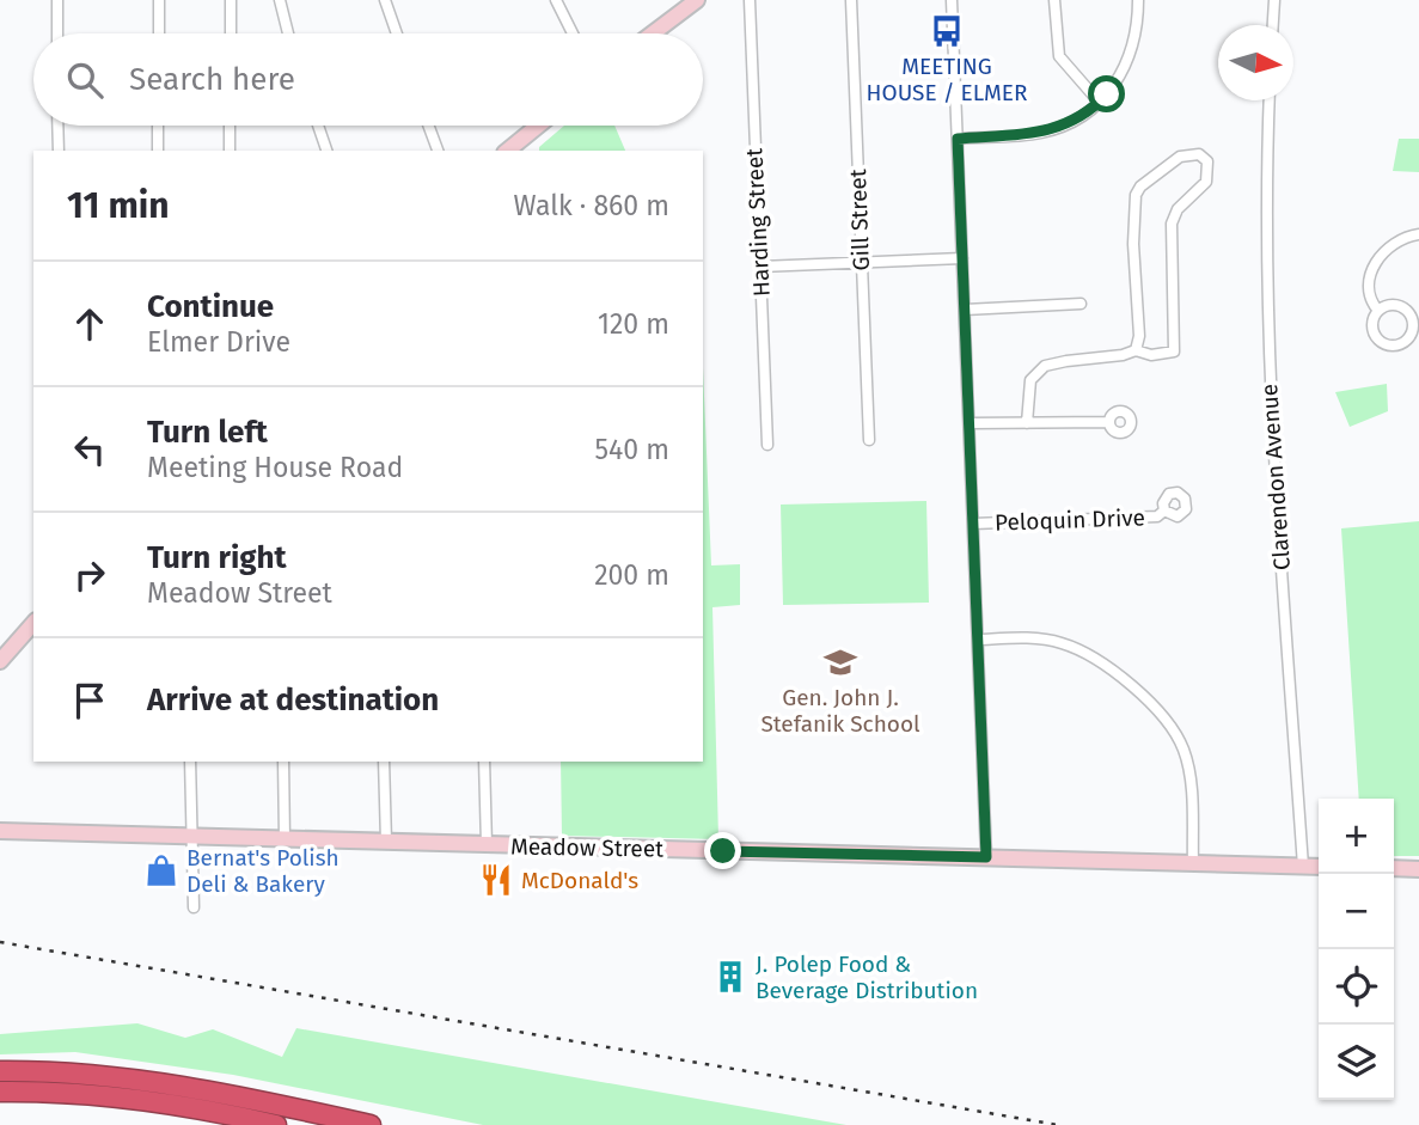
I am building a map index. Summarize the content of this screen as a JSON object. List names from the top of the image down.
{
  "streets": {
    "main road": ["Meadow Street"],
    "street": [
      "Gill Street",
      "Harding Street",
      "Clarendon Avenue",
      "Peloquin Drive"
    ]
  },
  "crossings": [
    ["Clarendon Avenue", "Meadow Street"]
  ],
  "places": {
    "bus stop": ["MEETING HOUSE / ELMER"],
    "school or university": ["Gen. John J. Stefanik School"],
    "shop": ["Bernat's Polish Deli & Bakery"],
    "restaurant": ["McDonald's"],
    "building": ["J. Polep Food & Beverage Distribution"]
  },
  "north": "right",
  "page": {
    "search": "Search here",
    "heading": ["11 min", "Walk · 860 m"],
    "list": [
      ["Continue", "Elmer Drive", "120 m"],
      ["Turn left", "Meeting House Road", "540 m"],
      ["Turn right", "Meadow Street", "200 m"],
      "Arrive at destination"
    ],
    "map_buttons": ["+", "−"]
  }
}
